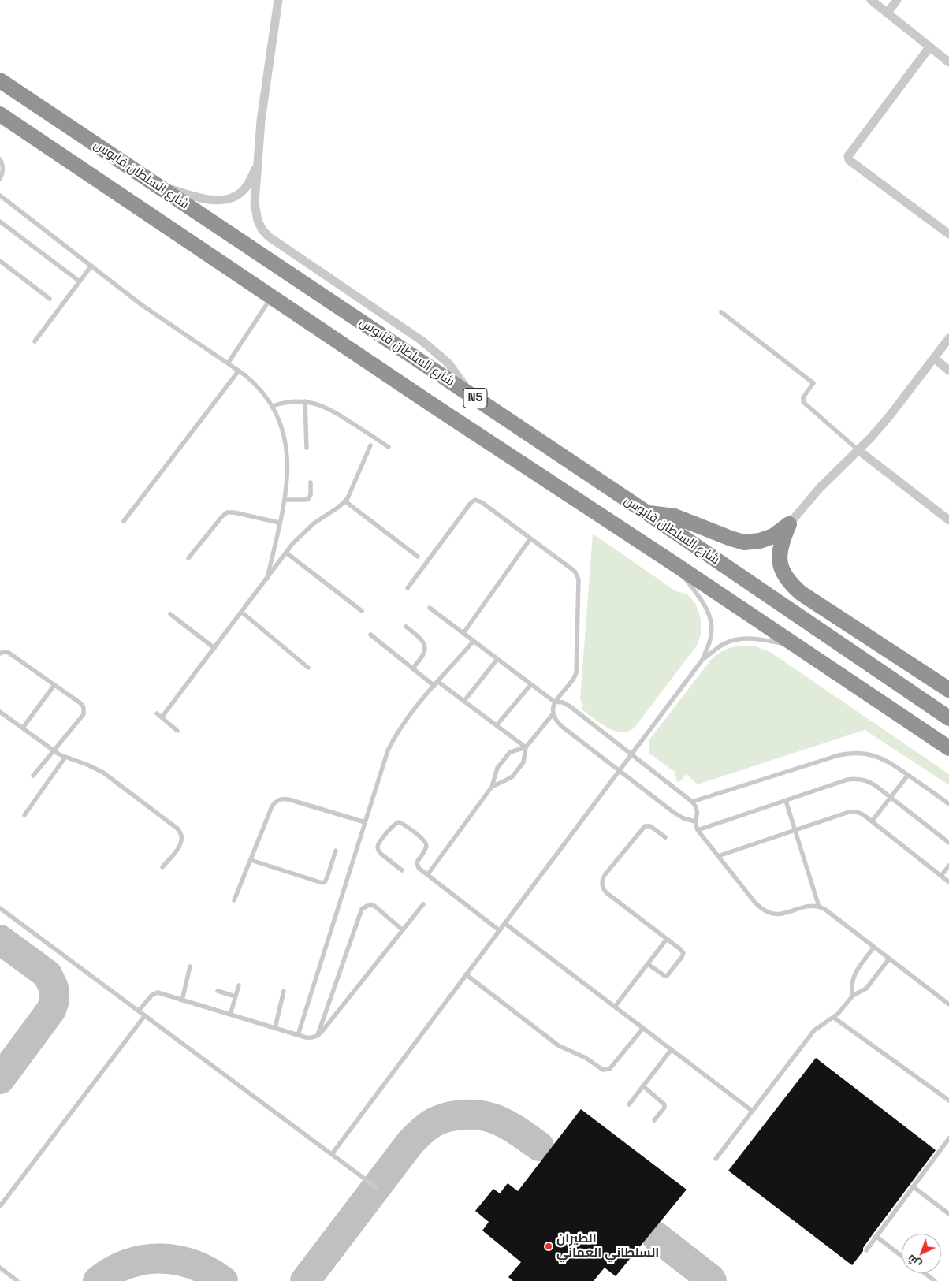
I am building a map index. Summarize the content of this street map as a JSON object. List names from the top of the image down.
{
  "streets": {
    "highway": ["شارع السلطان قابوس", "N5"]
  },
  "places": ["الطيران السلطاني العماني"],
  "north": "bottom left"
}
